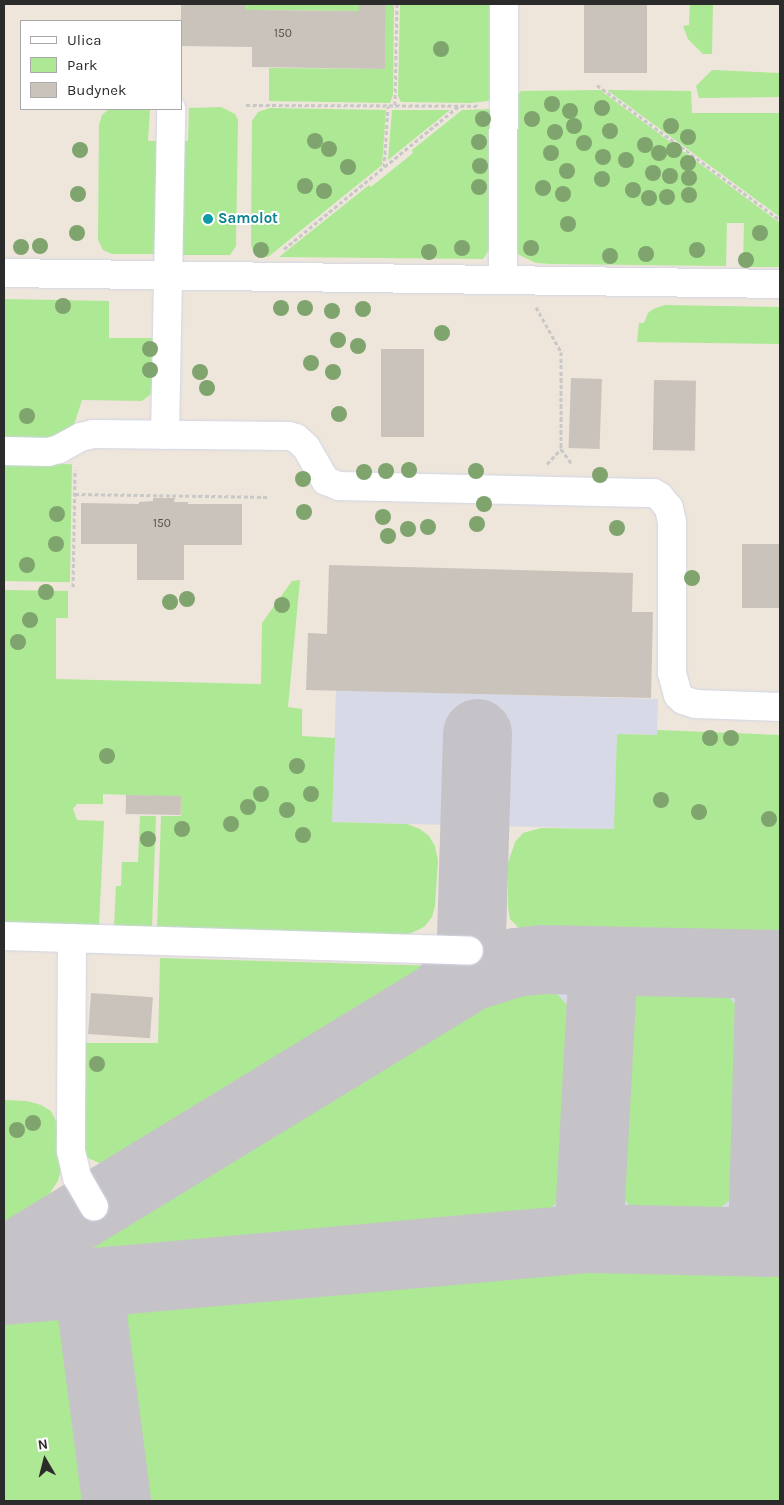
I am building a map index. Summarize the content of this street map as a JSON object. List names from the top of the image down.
{
  "places": ["Samolot"],
  "house_numbers": ["150", "150"],
  "legend": ["Ulica", "Park", "Budynek"],
  "north": "top"
}
